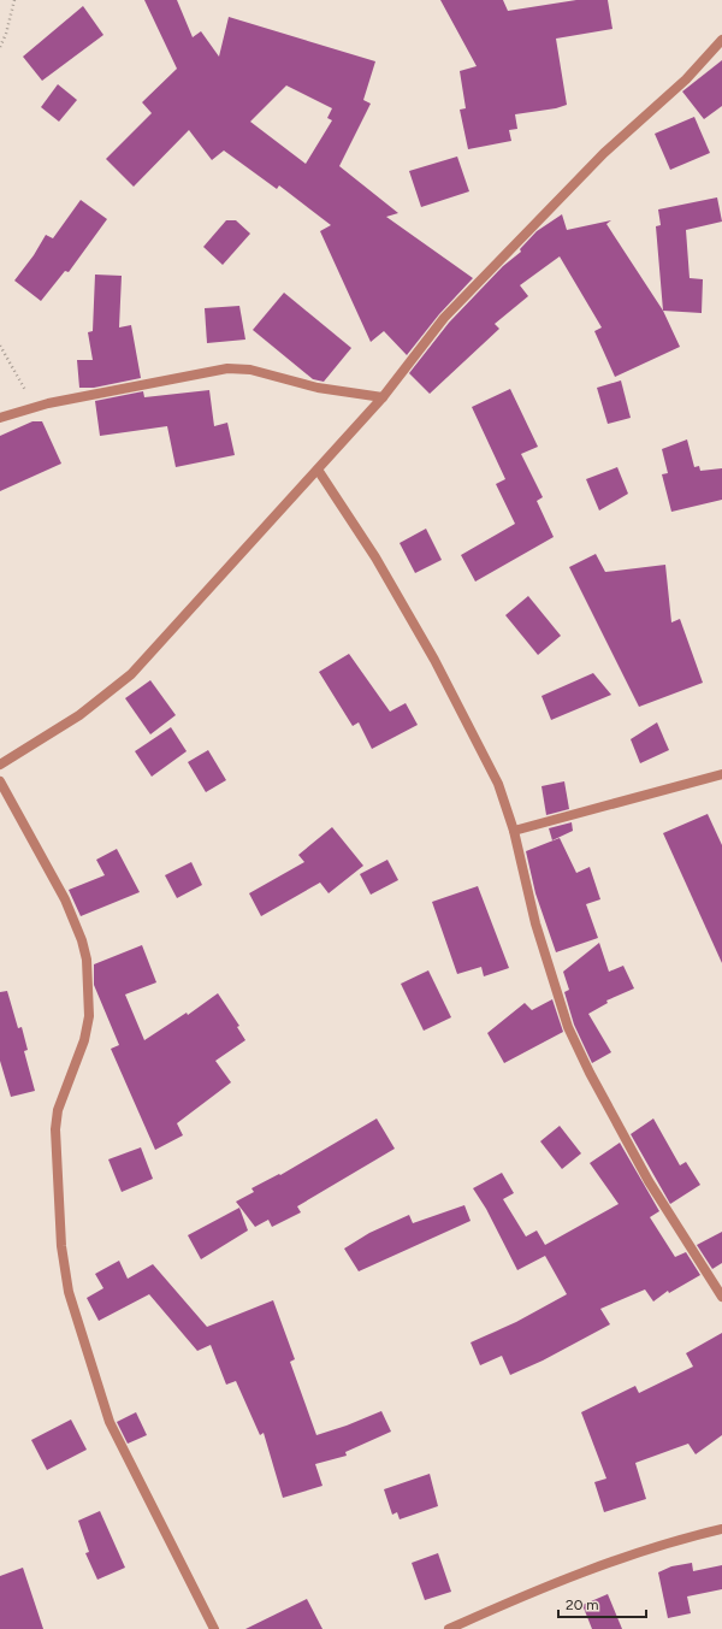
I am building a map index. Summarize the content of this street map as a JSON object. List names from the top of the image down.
{
  "scale_bar": "20 m"
}
